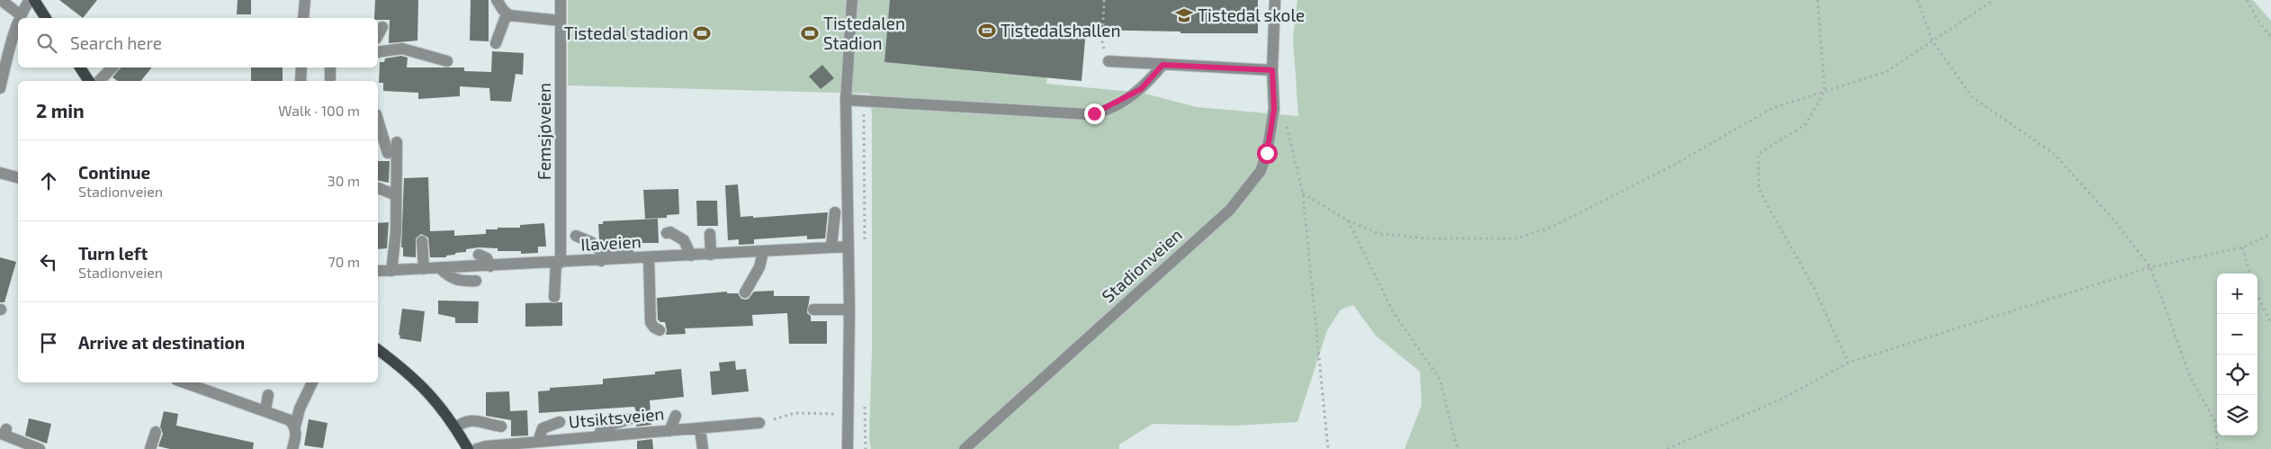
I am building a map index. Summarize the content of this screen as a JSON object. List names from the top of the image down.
{
  "streets": {
    "street": [
      "Femsjøveien",
      "Ilaveien",
      "Stadionveien",
      "Utsiktsveien"
    ]
  },
  "crossings": [
    ["Femsjøveien", "Ilaveien"]
  ],
  "places": {
    "school or university": ["Tistedal skole"],
    "sports": ["Tistedalshallen", "Tistedal stadion", "Tistedalen Stadion"]
  },
  "page": {
    "search": "Search here",
    "heading": ["2 min", "Walk · 100 m"],
    "list": [
      ["Continue", "Stadionveien", "30 m"],
      ["Turn left", "Stadionveien", "70 m"],
      "Arrive at destination"
    ],
    "map_buttons": ["+", "−"]
  }
}
